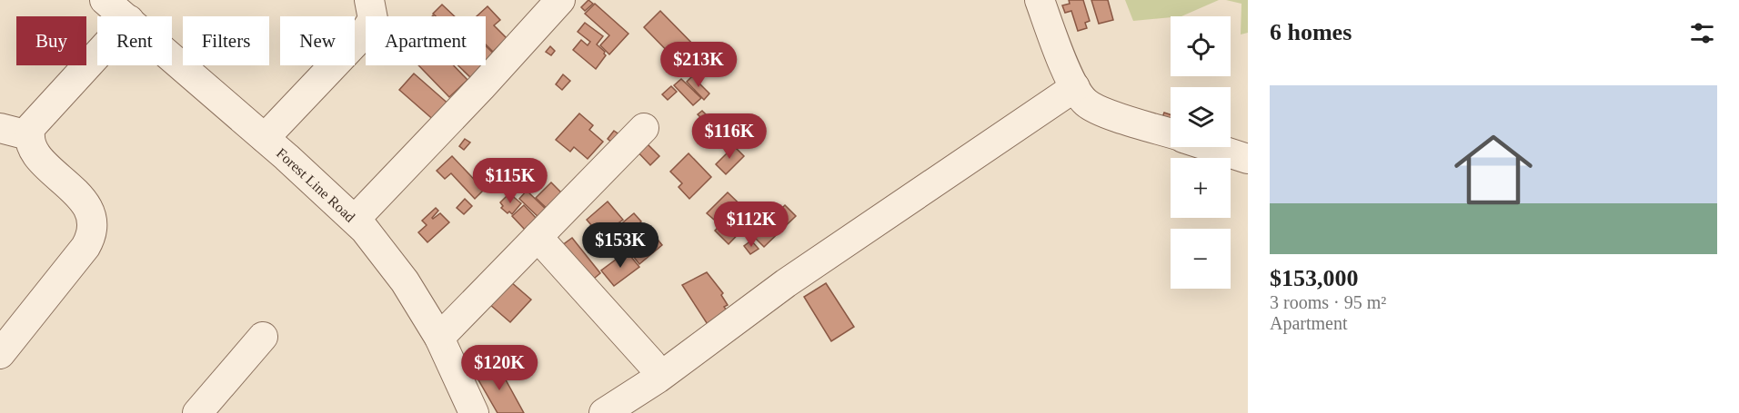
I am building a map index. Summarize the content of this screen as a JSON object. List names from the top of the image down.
{
  "streets": {
    "street": ["Forest Line Road"]
  },
  "page": {
    "heading": "6 homes",
    "map_buttons": ["+", "−"],
    "chip": [
      "Buy",
      "Rent",
      "Filters",
      "New",
      "Apartment"
    ],
    "price": [
      "$213K",
      "$116K",
      "$115K",
      "$112K",
      "$153K",
      "$120K"
    ],
    "list": [
      {
        "name": "$153,000",
        "note": "3 rooms · 95 m² · Apartment"
      }
    ]
  }
}
